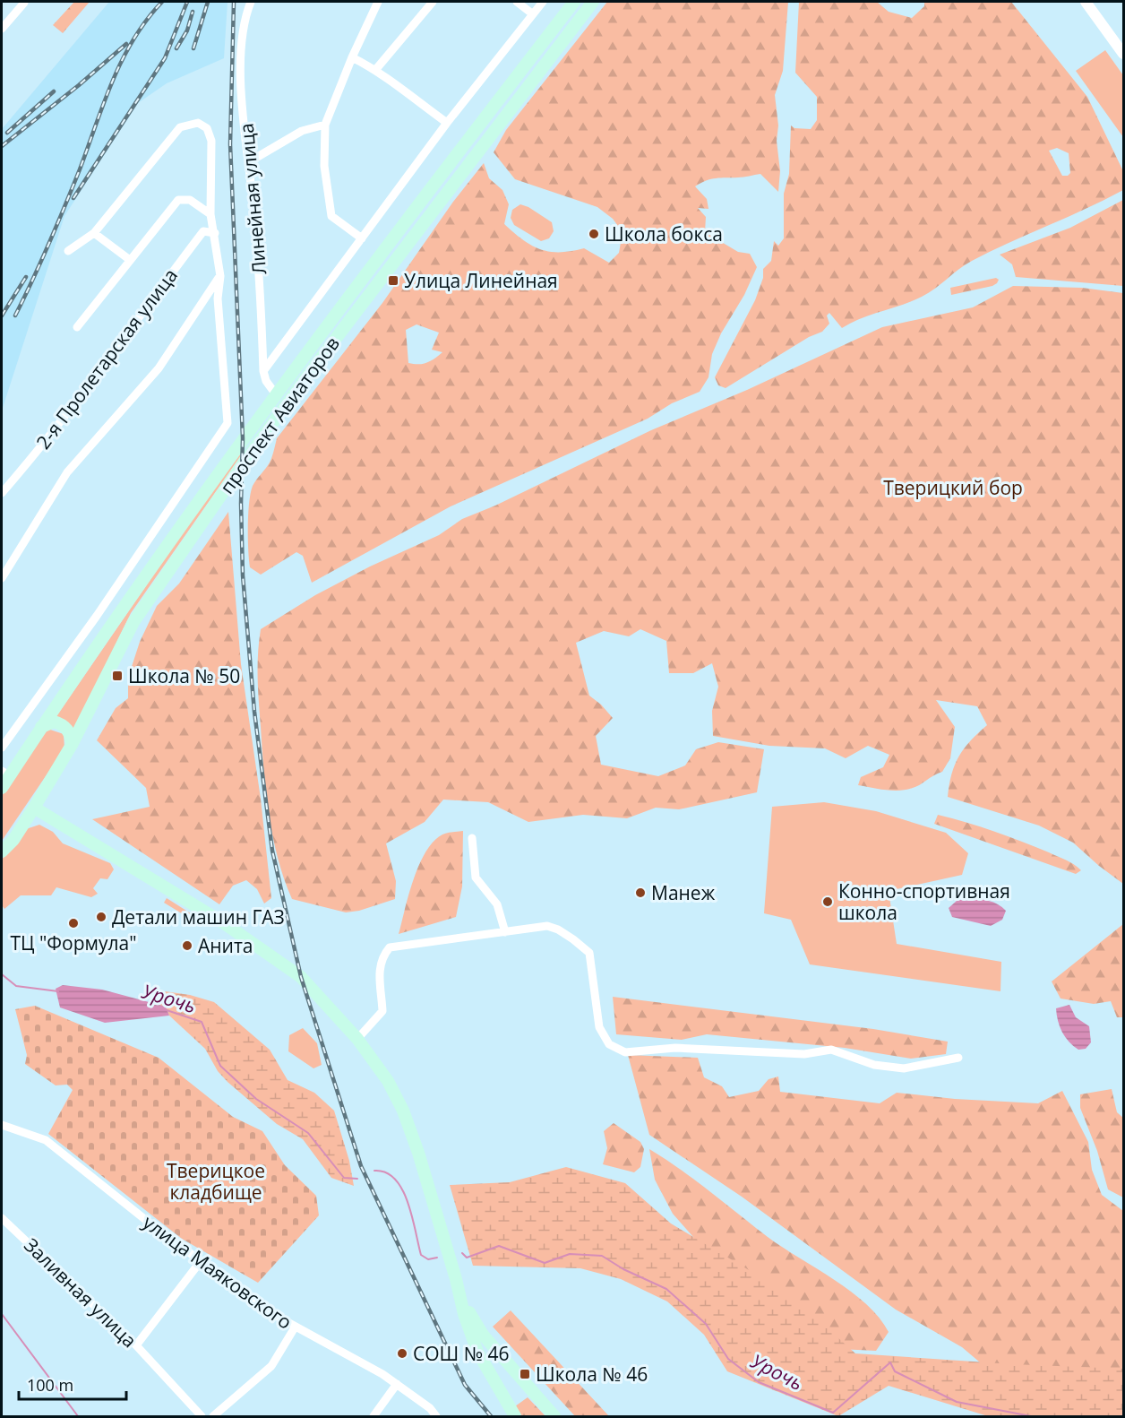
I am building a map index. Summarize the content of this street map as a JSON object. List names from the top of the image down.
{
  "streets": {
    "main road": ["проспект Авиаторов"],
    "street": [
      "Линейная улица",
      "2-я Пролетарская улица",
      "улица Маяковского",
      "Заливная улица"
    ]
  },
  "crossings": [
    ["Линейная улица", "проспект Авиаторов"]
  ],
  "water": ["Урочь"],
  "parks": ["Тверицкий бор", "Тверицкое кладбище"],
  "places": {
    "other": [
      "Школа бокса",
      "Манеж",
      "Конно-спортивная школа",
      "Детали машин ГАЗ",
      "ТЦ \"Формула\"",
      "Анита",
      "СОШ № 46"
    ],
    "transit": ["Улица Линейная", "Школа № 50", "Школа № 46"]
  },
  "scale_bar": "100 m"
}
